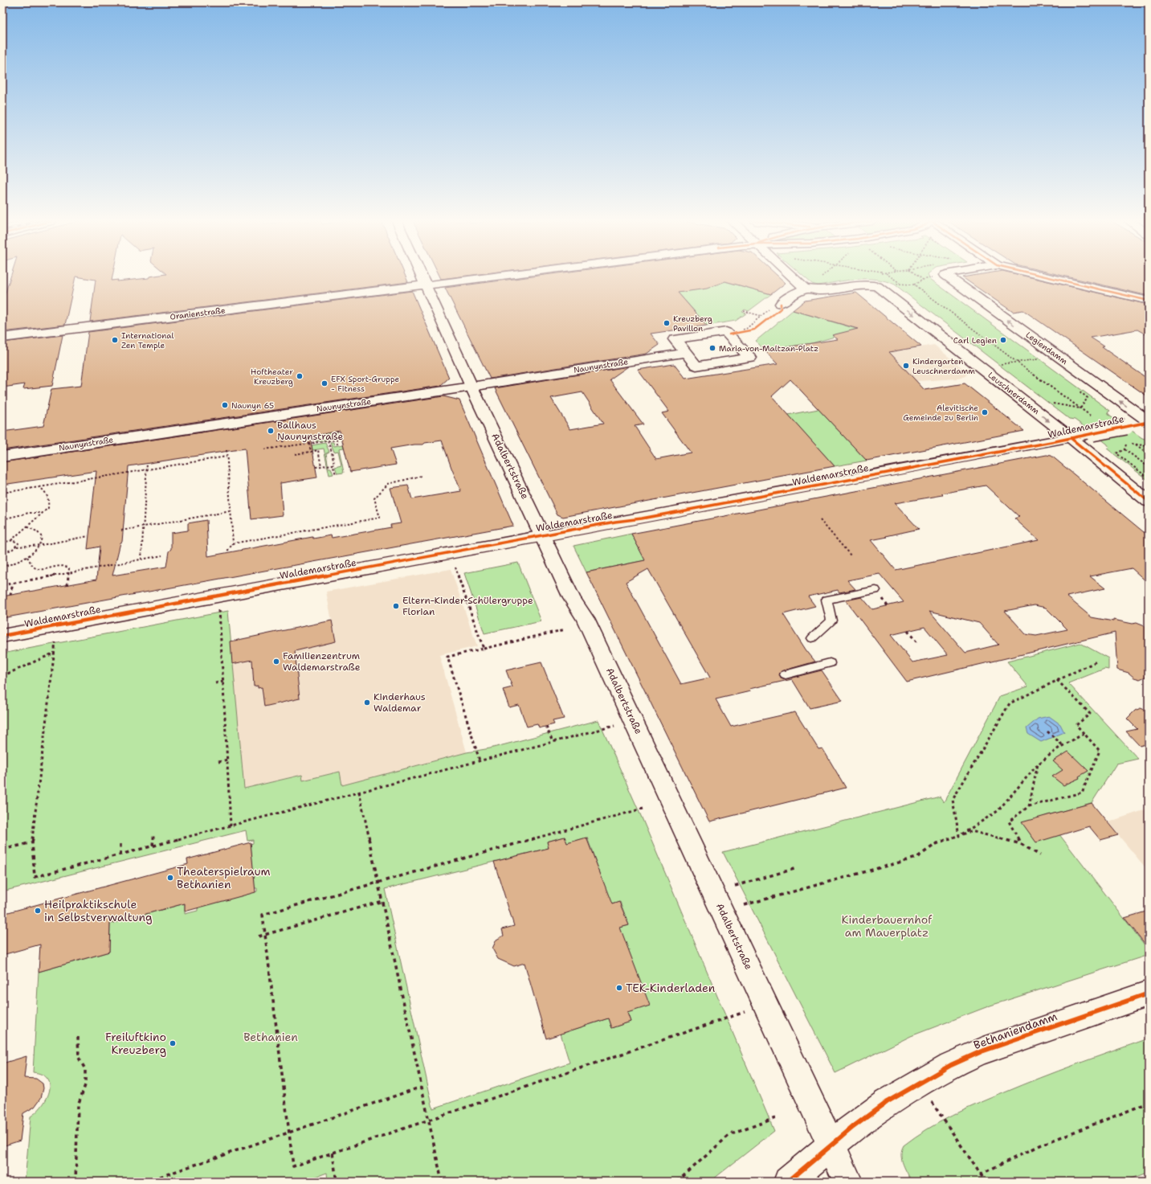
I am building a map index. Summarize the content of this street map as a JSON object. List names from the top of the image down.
{
  "streets": {
    "street": [
      "Oranienstraße",
      "Legiendamm",
      "Naunynstraße",
      "Leuschnerdamm",
      "Waldemarstraße",
      "Adalbertstraße",
      "Bethaniendamm"
    ]
  },
  "crossings": [
    ["Oranienstraße", "Adalbertstraße"],
    ["Legiendamm", "Waldemarstraße"],
    ["Naunynstraße", "Adalbertstraße"],
    ["Leuschnerdamm", "Waldemarstraße"],
    ["Waldemarstraße", "Adalbertstraße"],
    ["Adalbertstraße", "Bethaniendamm"]
  ],
  "parks": ["Kinderbauernhof am Mauerplatz", "Bethanien"],
  "places": [
    "Kreuzberg Pavillon",
    "International Zen Temple",
    "Carl Legien",
    "Maria-von-Maltzan-Platz",
    "Kindergarten Leuschnerdamm",
    "Hoftheater Kreuzberg",
    "EFX Sport-Gruppe - Fitness",
    "Naunyn 65",
    "Alevitische Gemeinde zu Berlin",
    "Ballhaus Naunynstraße",
    "Eltern-Kinder-Schülergruppe Florian",
    "Familienzentrum Waldemarstraße",
    "Kinderhaus Waldemar",
    "Theaterspielraum Bethanien",
    "Heilpraktikschule in Selbstverwaltung",
    "TEK-Kinderladen",
    "Freiluftkino Kreuzberg"
  ]
}
